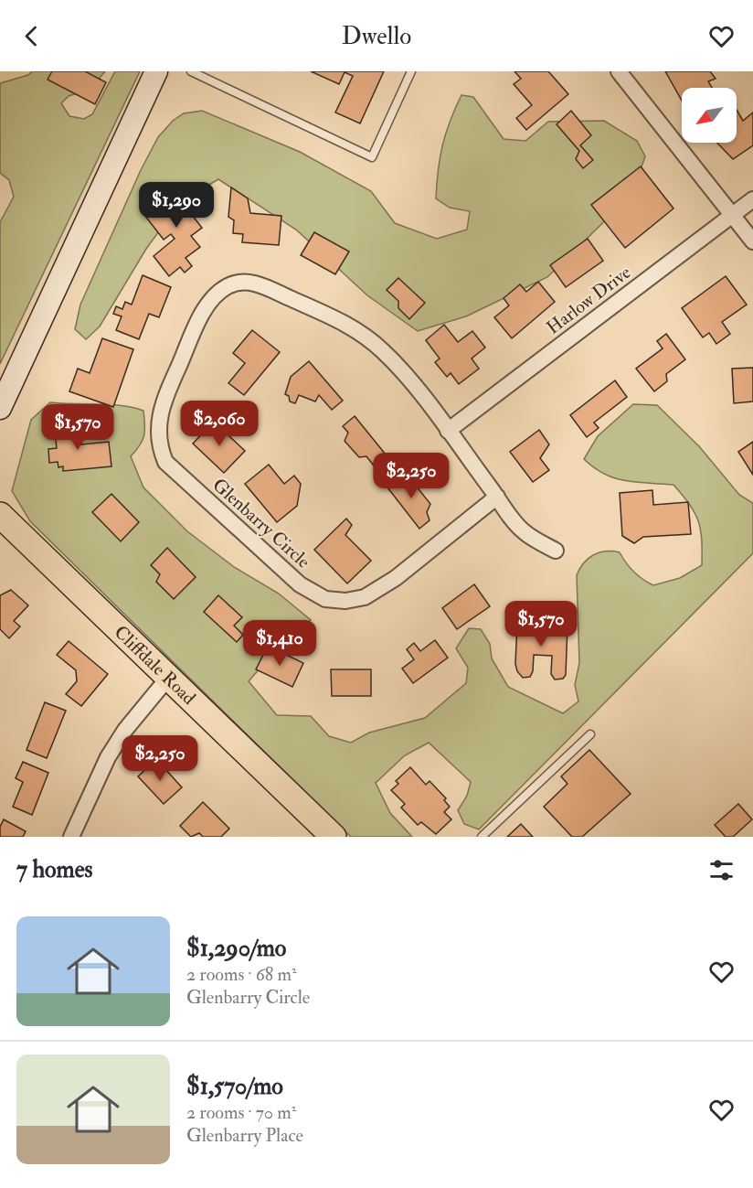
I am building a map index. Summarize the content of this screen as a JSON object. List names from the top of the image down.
{
  "streets": {
    "main road": ["Cliffdale Road"],
    "street": ["Harlow Drive", "Glenbarry Circle"]
  },
  "crossings": [
    ["Harlow Drive", "Glenbarry Circle"]
  ],
  "north": "bottom left",
  "page": {
    "header": "Dwello",
    "price": [
      "$1,290",
      "$2,060",
      "$1,570",
      "$2,250",
      "$1,570",
      "$1,410",
      "$2,250"
    ],
    "heading": "7 homes",
    "list": [
      {
        "name": "$1,290/mo",
        "note": "2 rooms · 68 m² · Glenbarry Circle"
      },
      {
        "name": "$1,570/mo",
        "note": "2 rooms · 70 m² · Glenbarry Place"
      }
    ]
  }
}
